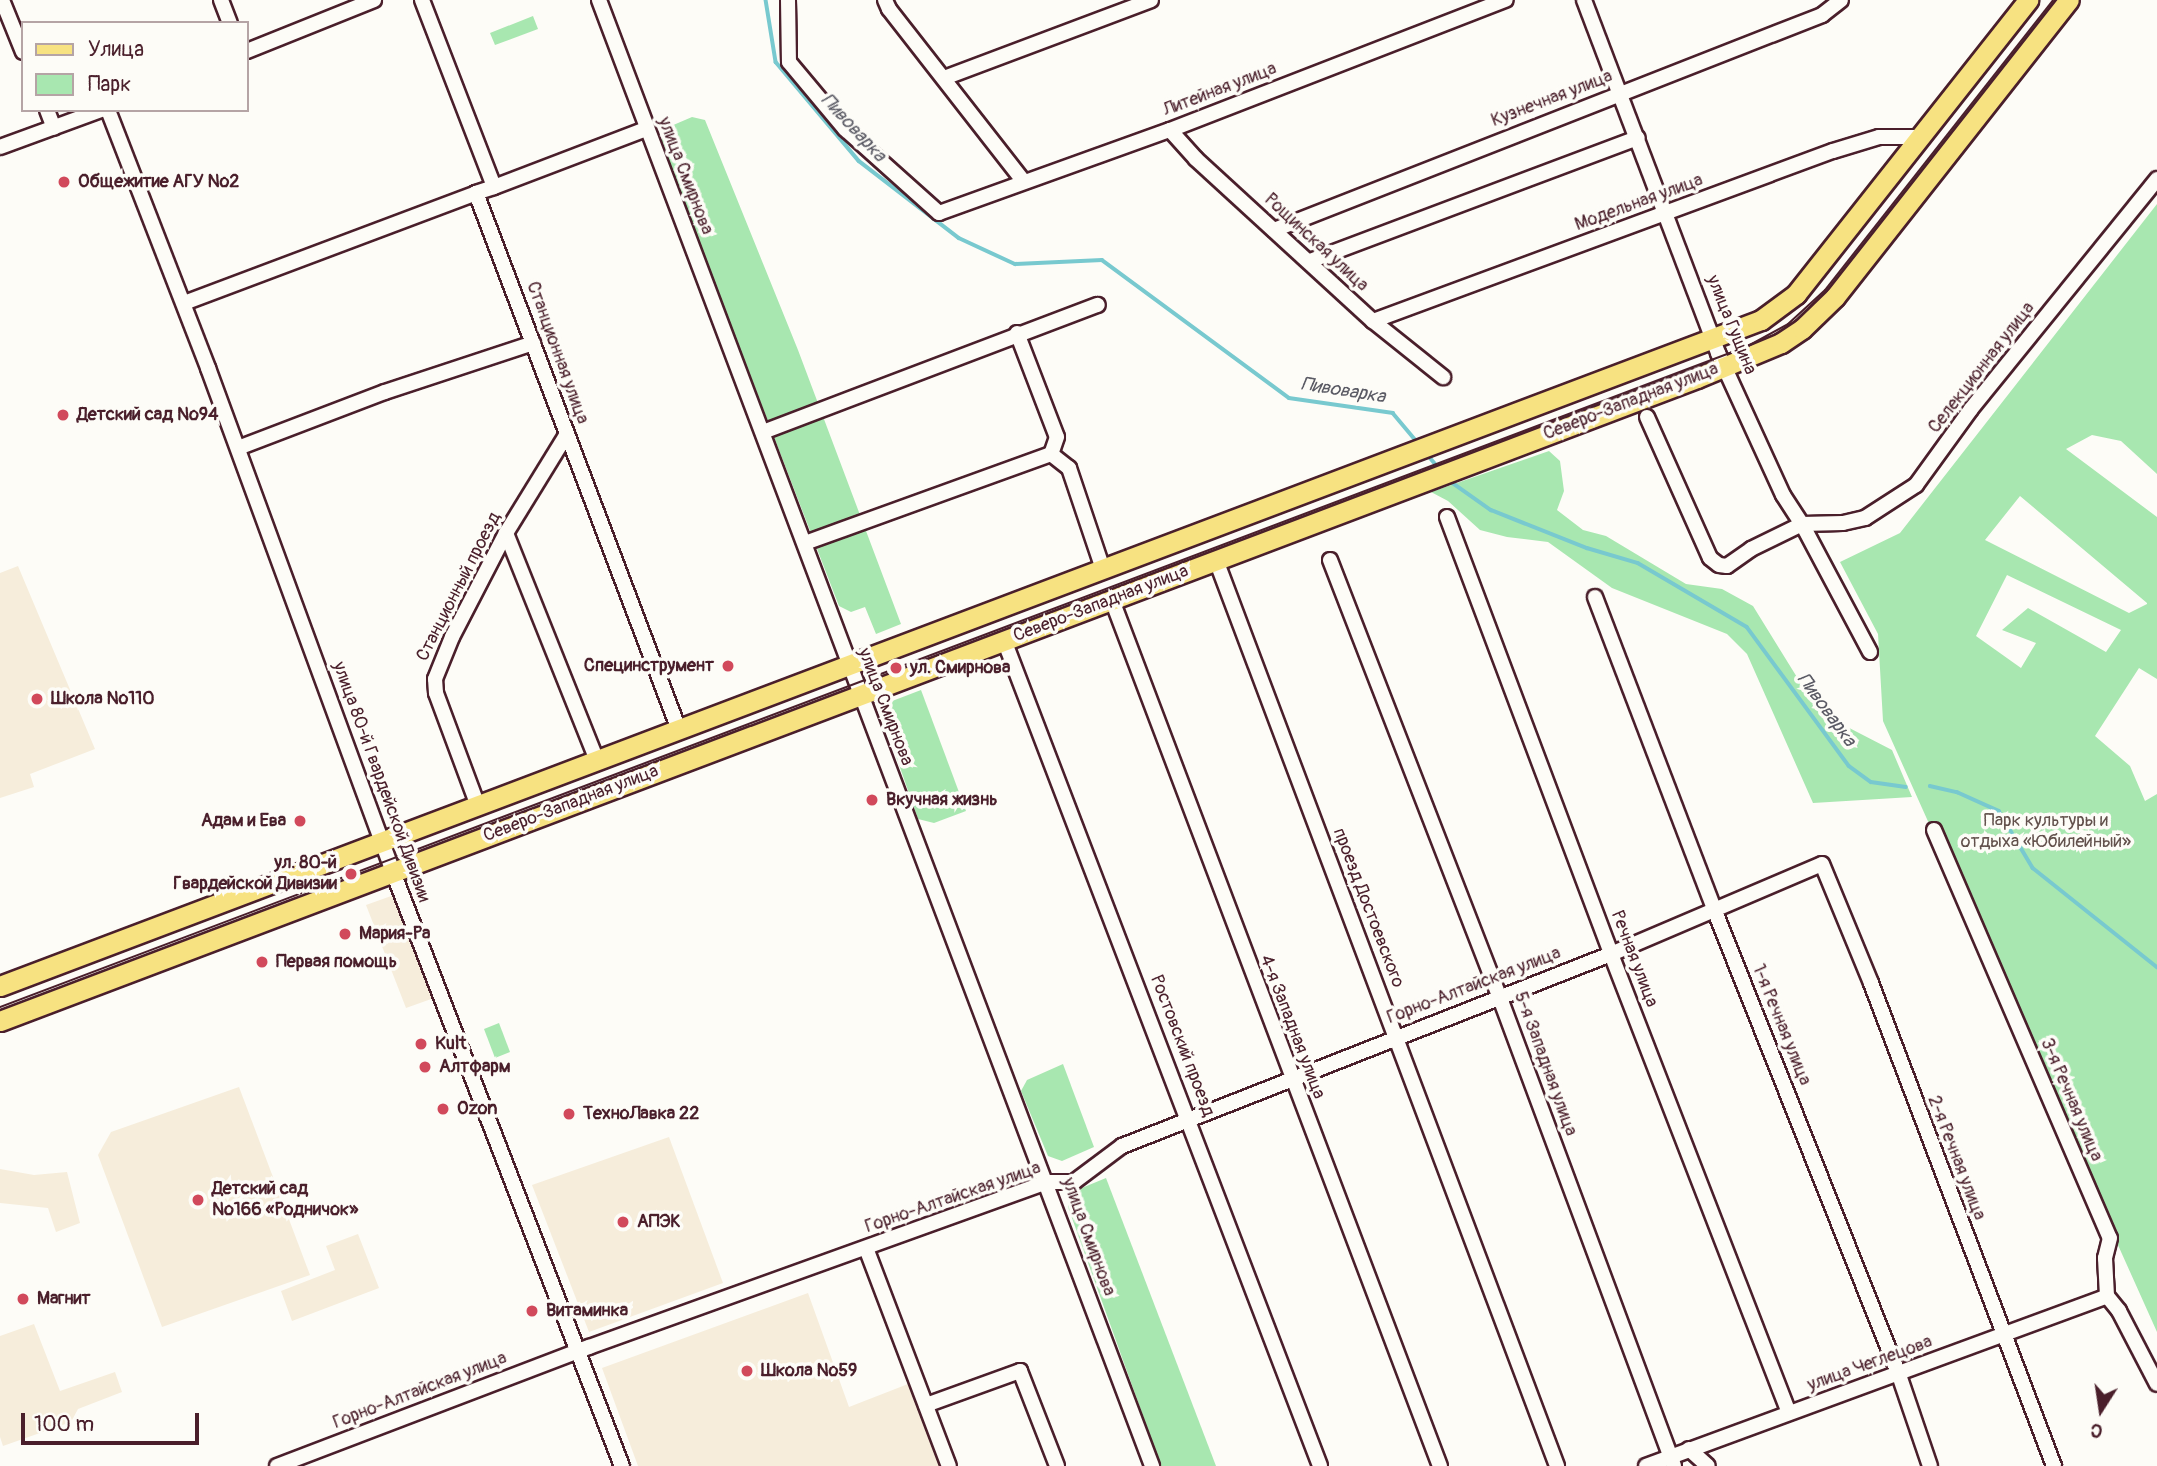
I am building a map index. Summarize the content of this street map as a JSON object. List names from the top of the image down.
{
  "streets": {
    "main road": ["Северо-Западная улица"],
    "street": [
      "Литейная улица",
      "Кузнечная улица",
      "улица Смирнова",
      "Модельная улица",
      "Рощинская улица",
      "улица Гущина",
      "Станционная улица",
      "Селекционная улица",
      "Станционный проезд",
      "улица 80-й Гвардейской Дивизии",
      "проезд Достоевского",
      "Речная улица",
      "Горно-Алтайская улица",
      "1-я Речная улица",
      "4-я Западная улица",
      "Ростовский проезд",
      "5-я Западная улица",
      "3-я Речная улица",
      "2-я Речная улица",
      "улица Чеглецова"
    ]
  },
  "crossings": [
    ["Литейная улица", "Рощинская улица"],
    ["Кузнечная улица", "Рощинская улица"],
    ["Кузнечная улица", "улица Гущина"],
    ["улица Смирнова", "Северо-Западная улица"],
    ["улица Смирнова", "Горно-Алтайская улица"],
    ["Модельная улица", "Рощинская улица"],
    ["Модельная улица", "улица Гущина"],
    ["Модельная улица", "Северо-Западная улица"],
    ["улица Гущина", "Селекционная улица"],
    ["улица Гущина", "Северо-Западная улица"],
    ["Станционная улица", "Северо-Западная улица"],
    ["Станционная улица", "Станционный проезд"],
    ["Северо-Западная улица", "Станционный проезд"],
    ["Северо-Западная улица", "улица 80-й Гвардейской Дивизии"],
    ["Северо-Западная улица", "проезд Достоевского"],
    ["Северо-Западная улица", "4-я Западная улица"],
    ["Северо-Западная улица", "Ростовский проезд"],
    ["улица 80-й Гвардейской Дивизии", "Горно-Алтайская улица"],
    ["проезд Достоевского", "Горно-Алтайская улица"],
    ["Речная улица", "Горно-Алтайская улица"],
    ["Речная улица", "улица Чеглецова"],
    ["Горно-Алтайская улица", "1-я Речная улица"],
    ["Горно-Алтайская улица", "4-я Западная улица"],
    ["Горно-Алтайская улица", "Ростовский проезд"],
    ["Горно-Алтайская улица", "5-я Западная улица"],
    ["Горно-Алтайская улица", "2-я Речная улица"],
    ["1-я Речная улица", "улица Чеглецова"],
    ["5-я Западная улица", "улица Чеглецова"],
    ["3-я Речная улица", "улица Чеглецова"],
    ["2-я Речная улица", "улица Чеглецова"]
  ],
  "water": ["Пивоварка"],
  "parks": ["Парк культуры и отдыха «Юбилейный»"],
  "places": [
    "Общежитие АГУ №2",
    "Детский сад №94",
    "Специнструмент",
    "ул. Смирнова",
    "Школа №110",
    "Вкучная жизнь",
    "Адам и Ева",
    "ул. 80-й Гвардейской Дивизии",
    "Мария-Ра",
    "Первая помощь",
    "Kult",
    "Алтфарм",
    "Ozon",
    "ТехноЛавка 22",
    "Детский сад №166 «Родничок»",
    "АПЭК",
    "Магнит",
    "Витаминка",
    "Школа №59"
  ],
  "legend": ["Улица", "Парк"],
  "scale_bar": "100 m",
  "north": "bottom"
}
